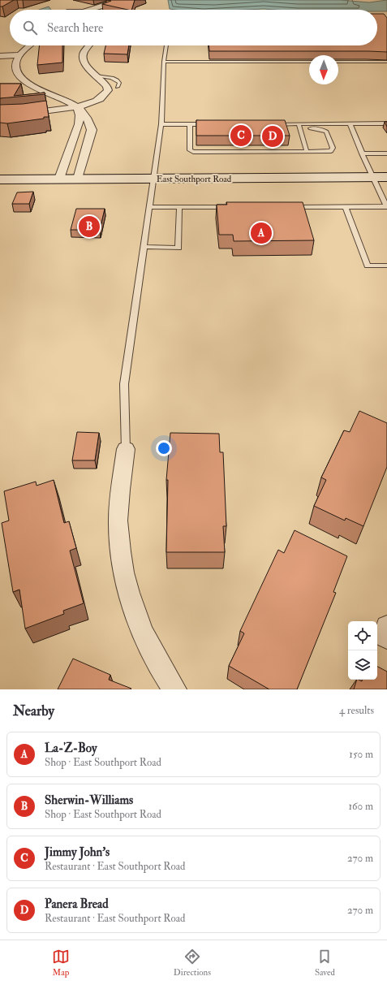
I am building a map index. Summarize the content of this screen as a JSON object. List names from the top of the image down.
{
  "streets": {
    "main road": ["East Southport Road"]
  },
  "north": "bottom",
  "page": {
    "search": "Search here",
    "pins": [
      "C",
      "D",
      "B",
      "A"
    ],
    "heading": ["Nearby", "4 results"],
    "list": [
      {
        "mark": "A",
        "name": "La-Z-Boy",
        "note": "Shop · East Southport Road",
        "value": "150 m"
      },
      {
        "mark": "B",
        "name": "Sherwin-Williams",
        "note": "Shop · East Southport Road",
        "value": "160 m"
      },
      {
        "mark": "C",
        "name": "Jimmy John's",
        "note": "Restaurant · East Southport Road",
        "value": "270 m"
      },
      {
        "mark": "D",
        "name": "Panera Bread",
        "note": "Restaurant · East Southport Road",
        "value": "270 m"
      }
    ],
    "nav": ["Map", "Directions", "Saved"]
  }
}
